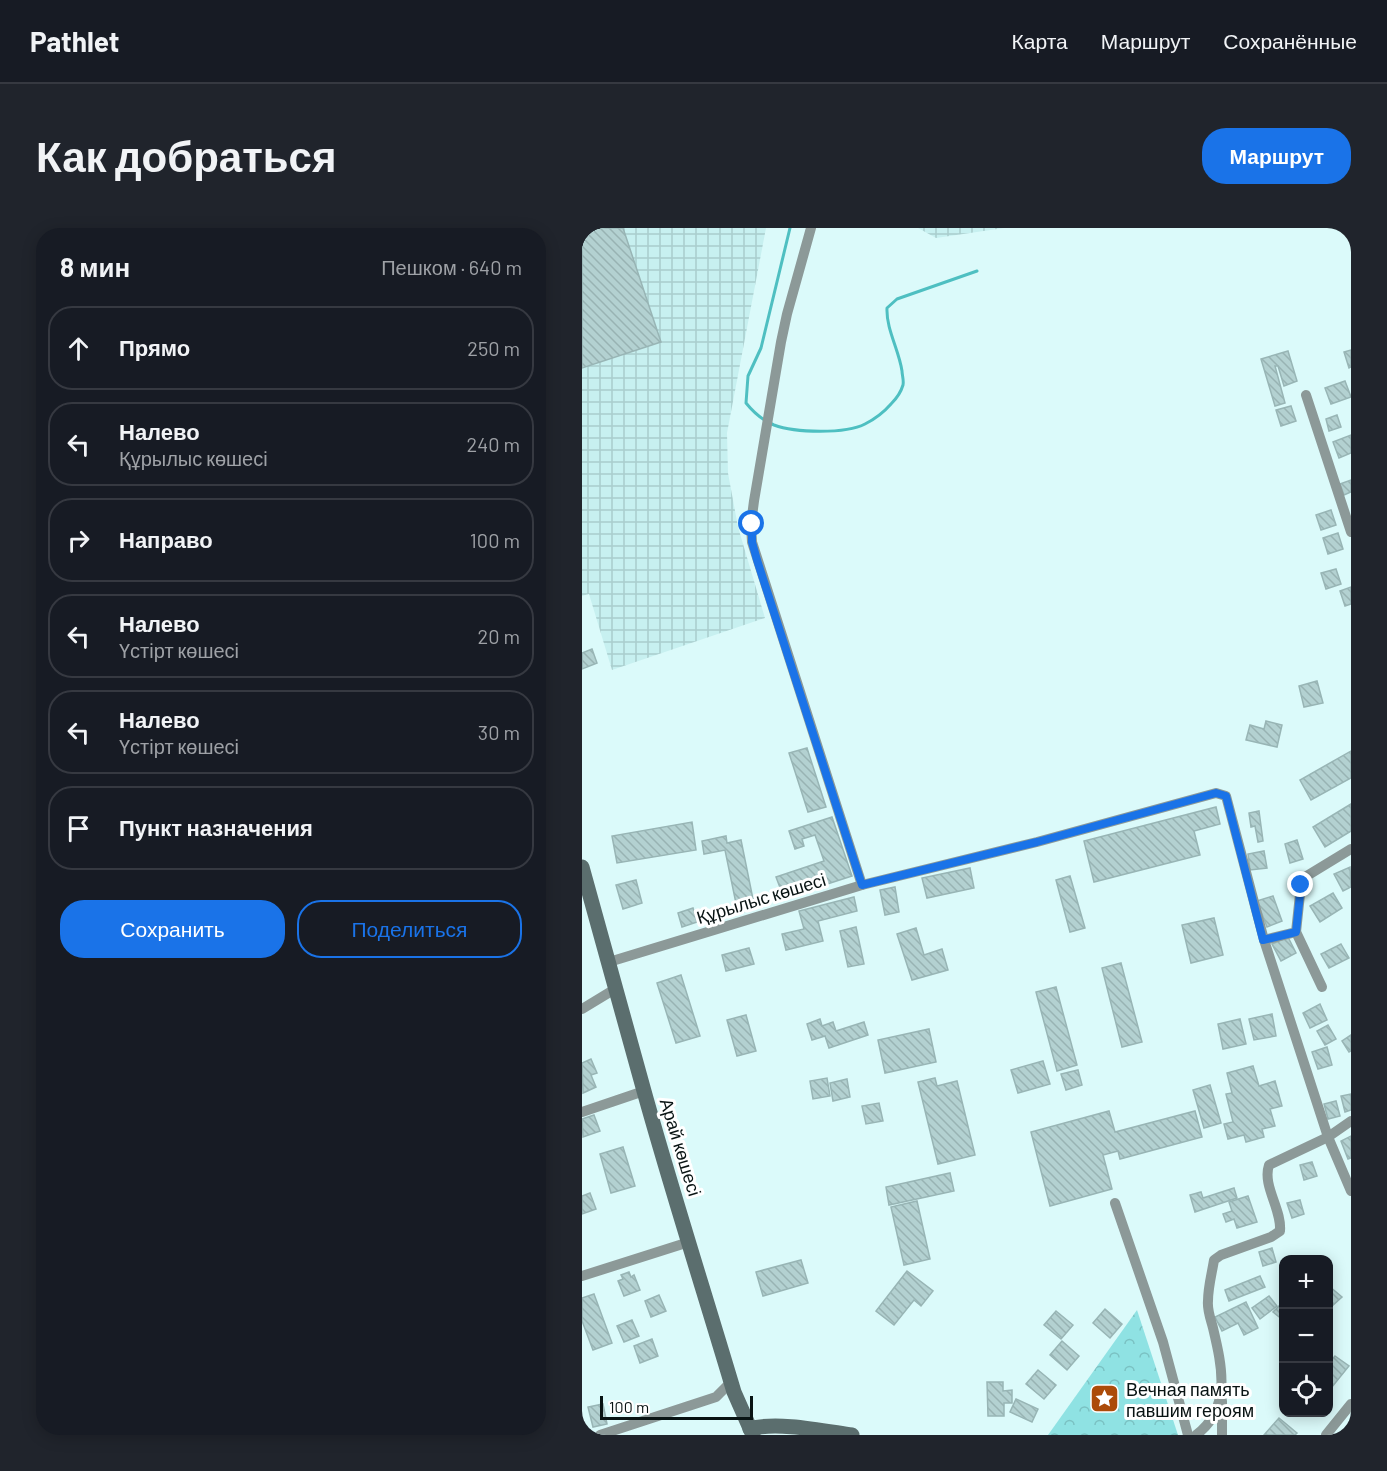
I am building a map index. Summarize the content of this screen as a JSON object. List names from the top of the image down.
{
  "streets": {
    "main road": ["Арай көшесі"],
    "street": ["Құрылыс көшесі"]
  },
  "crossings": [
    ["Құрылыс көшесі", "Арай көшесі"]
  ],
  "places": {
    "place": ["Вечная память павшим героям"]
  },
  "scale_bar": "100 m",
  "page": {
    "header": "Pathlet",
    "nav": ["Карта", "Маршрут", "Сохранённые"],
    "buttons": [
      "Маршрут",
      ["Сохранить", "Поделиться"]
    ],
    "title": "Как добраться",
    "heading": ["8 мин", "Пешком · 640 m"],
    "list": [
      ["Прямо", "250 m"],
      ["Налево", "Құрылыс көшесі", "240 m"],
      ["Направо", "100 m"],
      ["Налево", "Үстірт көшесі", "20 m"],
      ["Налево", "Үстірт көшесі", "30 m"],
      "Пункт назначения"
    ],
    "map_buttons": ["+", "−"],
    "scale": "100 m"
  }
}
